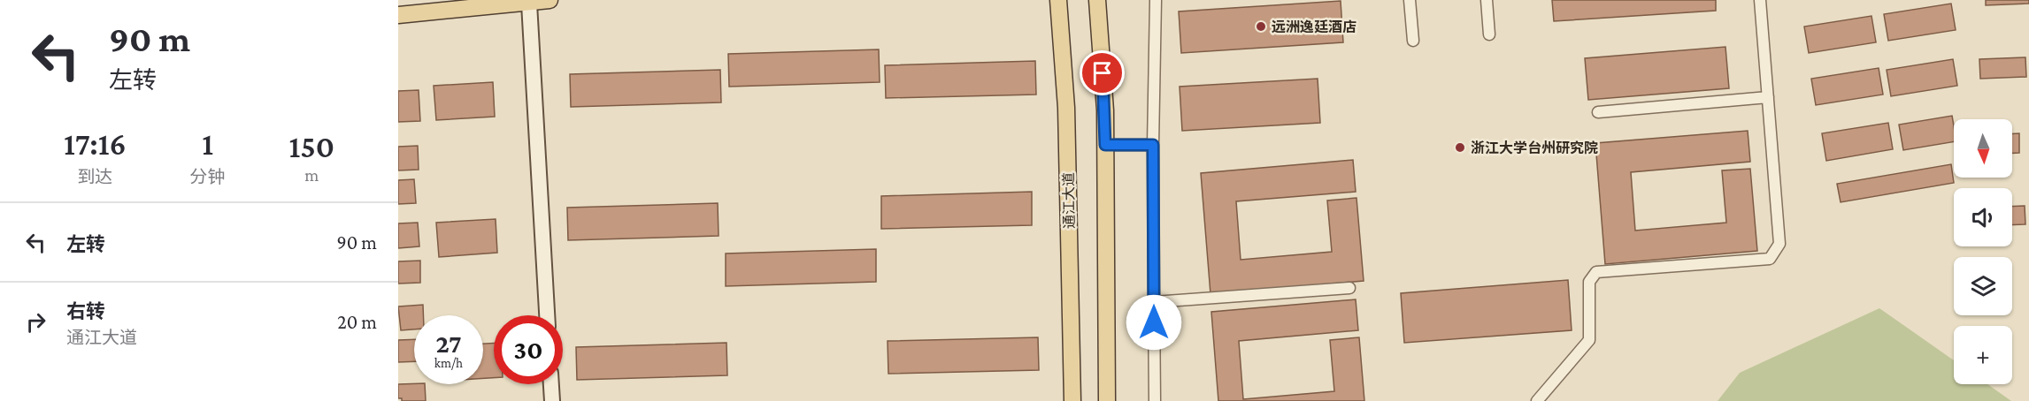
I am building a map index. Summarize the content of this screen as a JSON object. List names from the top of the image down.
{
  "streets": {
    "main road": ["通江大道"]
  },
  "places": ["远洲逸廷酒店", "浙江大学台州研究院"],
  "north": "bottom",
  "page": {
    "turn": ["90 m", "左转"],
    "eta": [
      "17:16",
      "到达",
      "1",
      "分钟",
      "150",
      "m"
    ],
    "map_buttons": "+",
    "list": [
      {
        "name": "左转",
        "value": "90 m"
      },
      {
        "name": "右转",
        "note": "通江大道",
        "value": "20 m"
      }
    ],
    "speed": "27 km/h",
    "limit": "30"
  }
}
